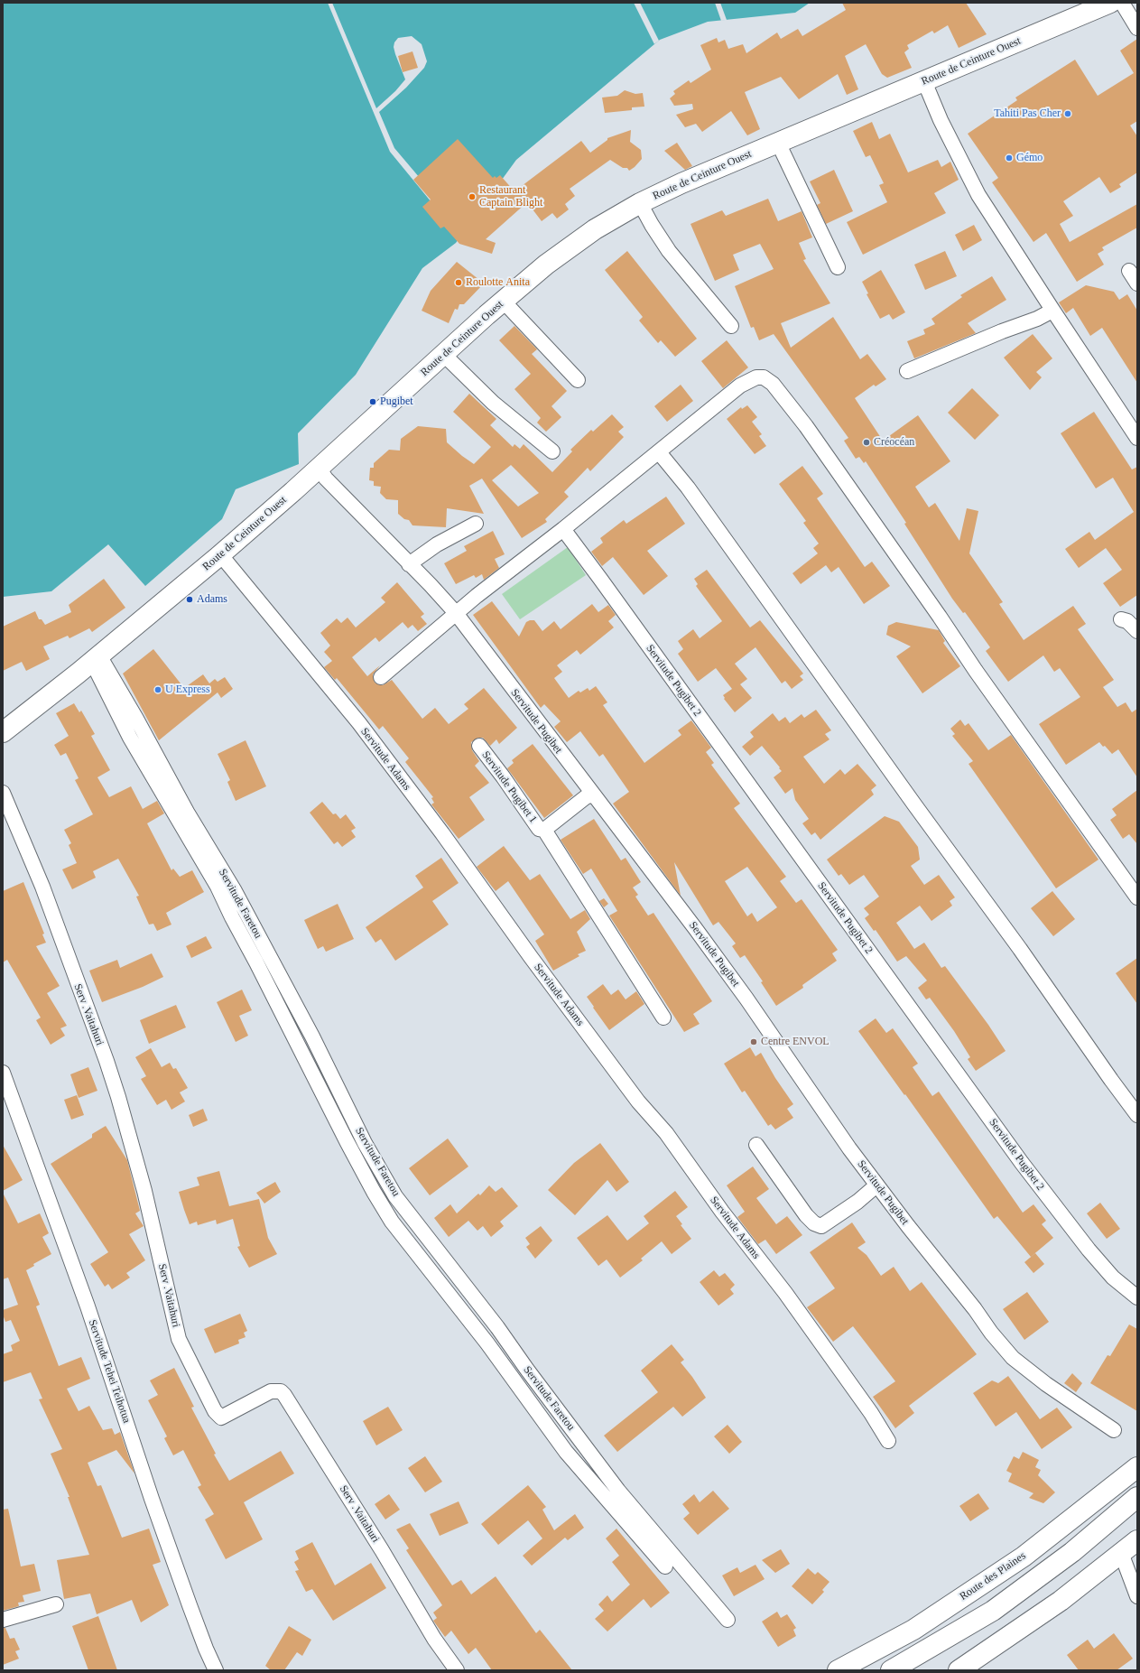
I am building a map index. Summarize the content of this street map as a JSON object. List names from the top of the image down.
{
  "streets": {
    "main road": ["Route de Ceinture Ouest", "Route des Plaines"],
    "street": [
      "Servitude Pugibet 2",
      "Servitude Pugibet",
      "Servitude Adams",
      "Servitude Pugibet 1",
      "Servitude Faretou",
      "Serv .Vaitahuri",
      "Servitude Tehei Teihotua"
    ]
  },
  "crossings": [
    ["Route de Ceinture Ouest", "Servitude Pugibet"],
    ["Route de Ceinture Ouest", "Servitude Adams"],
    ["Route de Ceinture Ouest", "Servitude Faretou"],
    ["Servitude Pugibet", "Servitude Pugibet 1"]
  ],
  "places": [
    "Tahiti Pas Cher",
    "Gémo",
    "Restaurant Captain Blight",
    "Roulotte Anita",
    "Pugibet",
    "Créocéan",
    "Adams",
    "U Express",
    "Centre ENVOL"
  ]
}
